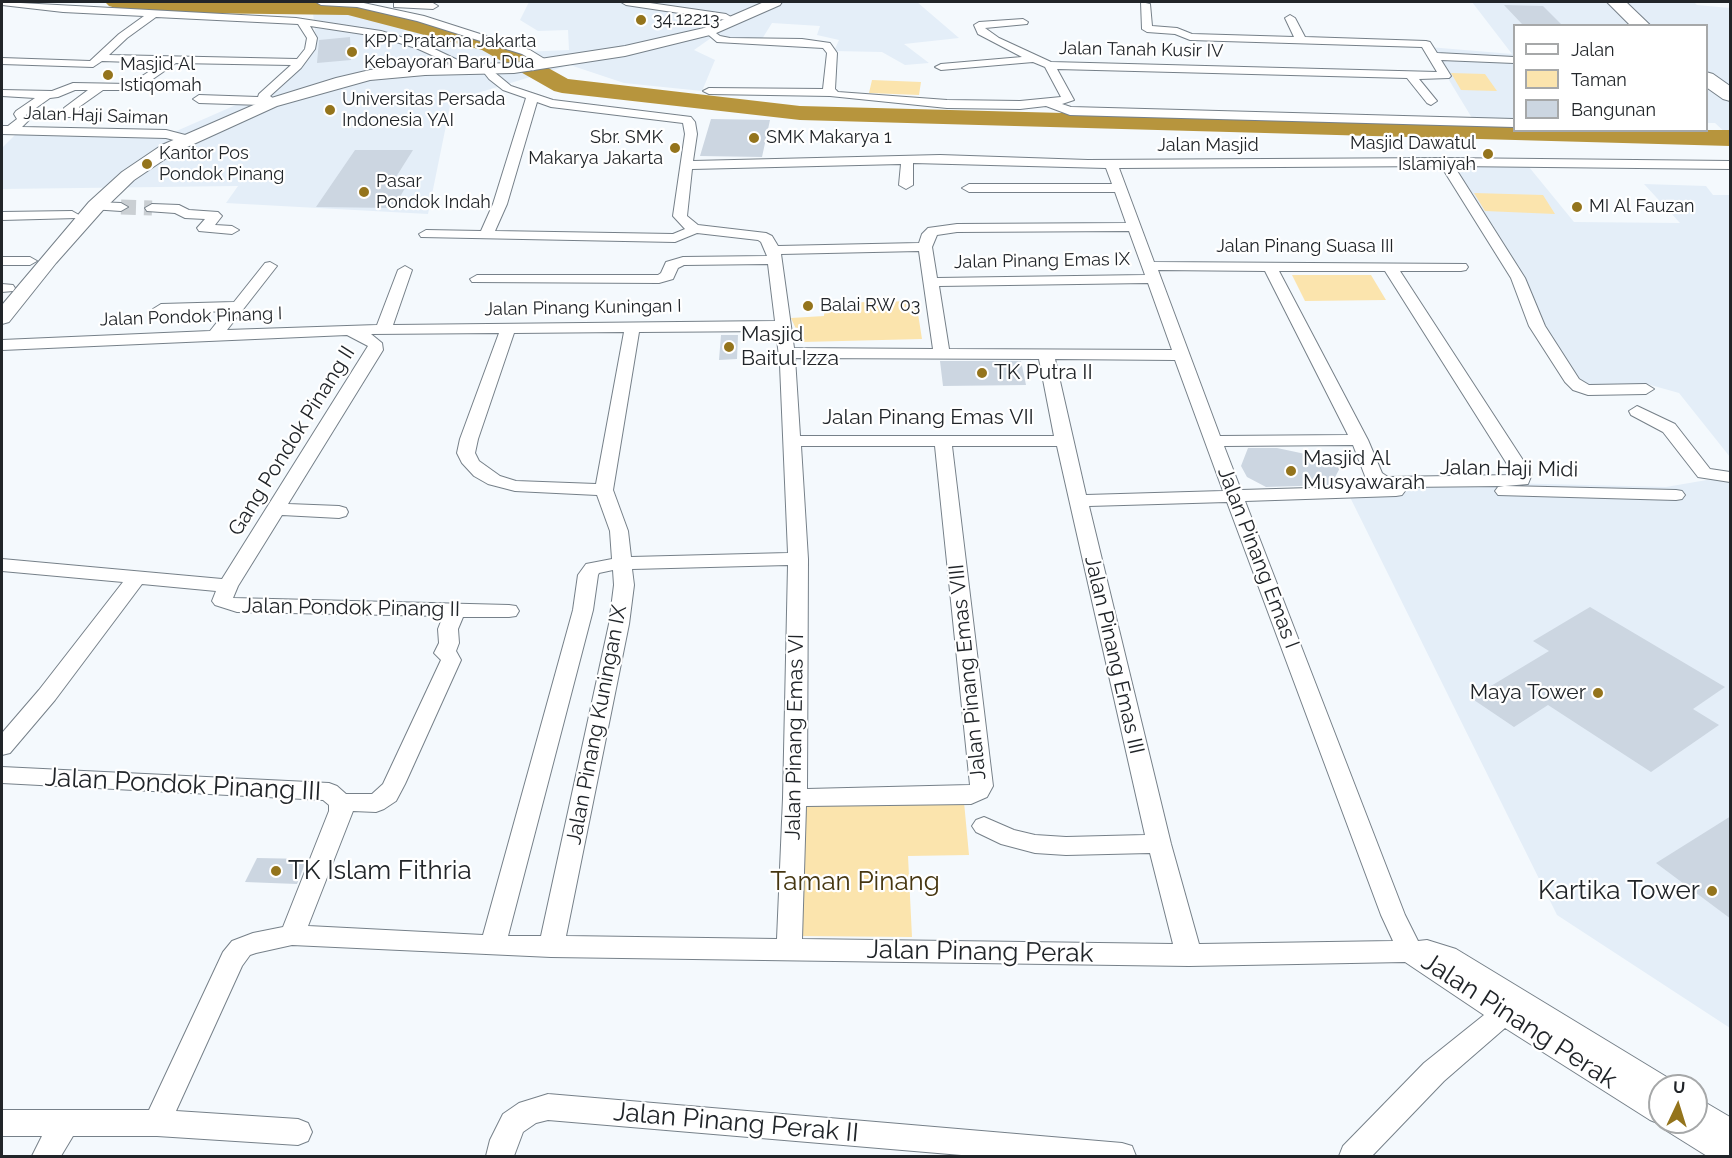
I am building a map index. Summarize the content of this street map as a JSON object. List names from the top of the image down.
{
  "streets": {
    "street": [
      "Jalan Tanah Kusir IV",
      "Jalan Haji Saiman",
      "Jalan Masjid",
      "Jalan Pinang Suasa III",
      "Jalan Pinang Emas IX",
      "Jalan Pinang Kuningan I",
      "Jalan Pondok Pinang I",
      "Jalan Pinang Emas VII",
      "Gang Pondok Pinang II",
      "Jalan Haji Midi",
      "Jalan Pinang Emas I",
      "Jalan Pondok Pinang II",
      "Jalan Pinang Emas III",
      "Jalan Pinang Emas VIII",
      "Jalan Pinang Kuningan IX",
      "Jalan Pinang Emas VI",
      "Jalan Pondok Pinang III",
      "Jalan Pinang Perak",
      "Jalan Pinang Perak II"
    ]
  },
  "crossings": [
    ["Jalan Masjid", "Jalan Pinang Emas I"],
    ["Jalan Pinang Suasa III", "Jalan Pinang Emas IX"],
    ["Jalan Pinang Suasa III", "Jalan Pinang Emas I"],
    ["Jalan Pinang Emas IX", "Jalan Pinang Emas I"],
    ["Jalan Pinang Kuningan I", "Jalan Pondok Pinang I"],
    ["Jalan Pinang Kuningan I", "Gang Pondok Pinang II"],
    ["Jalan Pinang Kuningan I", "Jalan Pinang Kuningan IX"],
    ["Jalan Pinang Kuningan I", "Jalan Pinang Emas VI"],
    ["Jalan Pondok Pinang I", "Gang Pondok Pinang II"],
    ["Jalan Pinang Emas VII", "Jalan Pinang Emas III"],
    ["Jalan Pinang Emas VII", "Jalan Pinang Emas VIII"],
    ["Jalan Pinang Emas VII", "Jalan Pinang Emas VI"],
    ["Gang Pondok Pinang II", "Jalan Pondok Pinang II"],
    ["Jalan Haji Midi", "Jalan Pinang Emas I"],
    ["Jalan Haji Midi", "Jalan Pinang Emas III"],
    ["Jalan Pinang Emas I", "Jalan Pinang Perak"],
    ["Jalan Pinang Emas III", "Jalan Pinang Perak"],
    ["Jalan Pinang Emas VIII", "Jalan Pinang Emas VI"],
    ["Jalan Pinang Kuningan IX", "Jalan Pinang Perak"],
    ["Jalan Pinang Emas VI", "Jalan Pinang Perak"]
  ],
  "parks": ["Taman Pinang"],
  "places": [
    "34.12213",
    "KPP Pratama Jakarta Kebayoran Baru Dua",
    "Masjid Al Istiqomah",
    "Universitas Persada Indonesia YAI",
    "SMK Makarya 1",
    "Sbr. SMK Makarya Jakarta",
    "Masjid Dawatul Islamiyah",
    "Kantor Pos Pondok Pinang",
    "Pasar Pondok Indah",
    "MI Al Fauzan",
    "Balai RW 03",
    "Masjid Baitul Izza",
    "TK Putra II",
    "Masjid Al Musyawarah",
    "Maya Tower",
    "TK Islam Fithria",
    "Kartika Tower"
  ],
  "legend": ["Jalan", "Taman", "Bangunan"],
  "north": "top"
}
